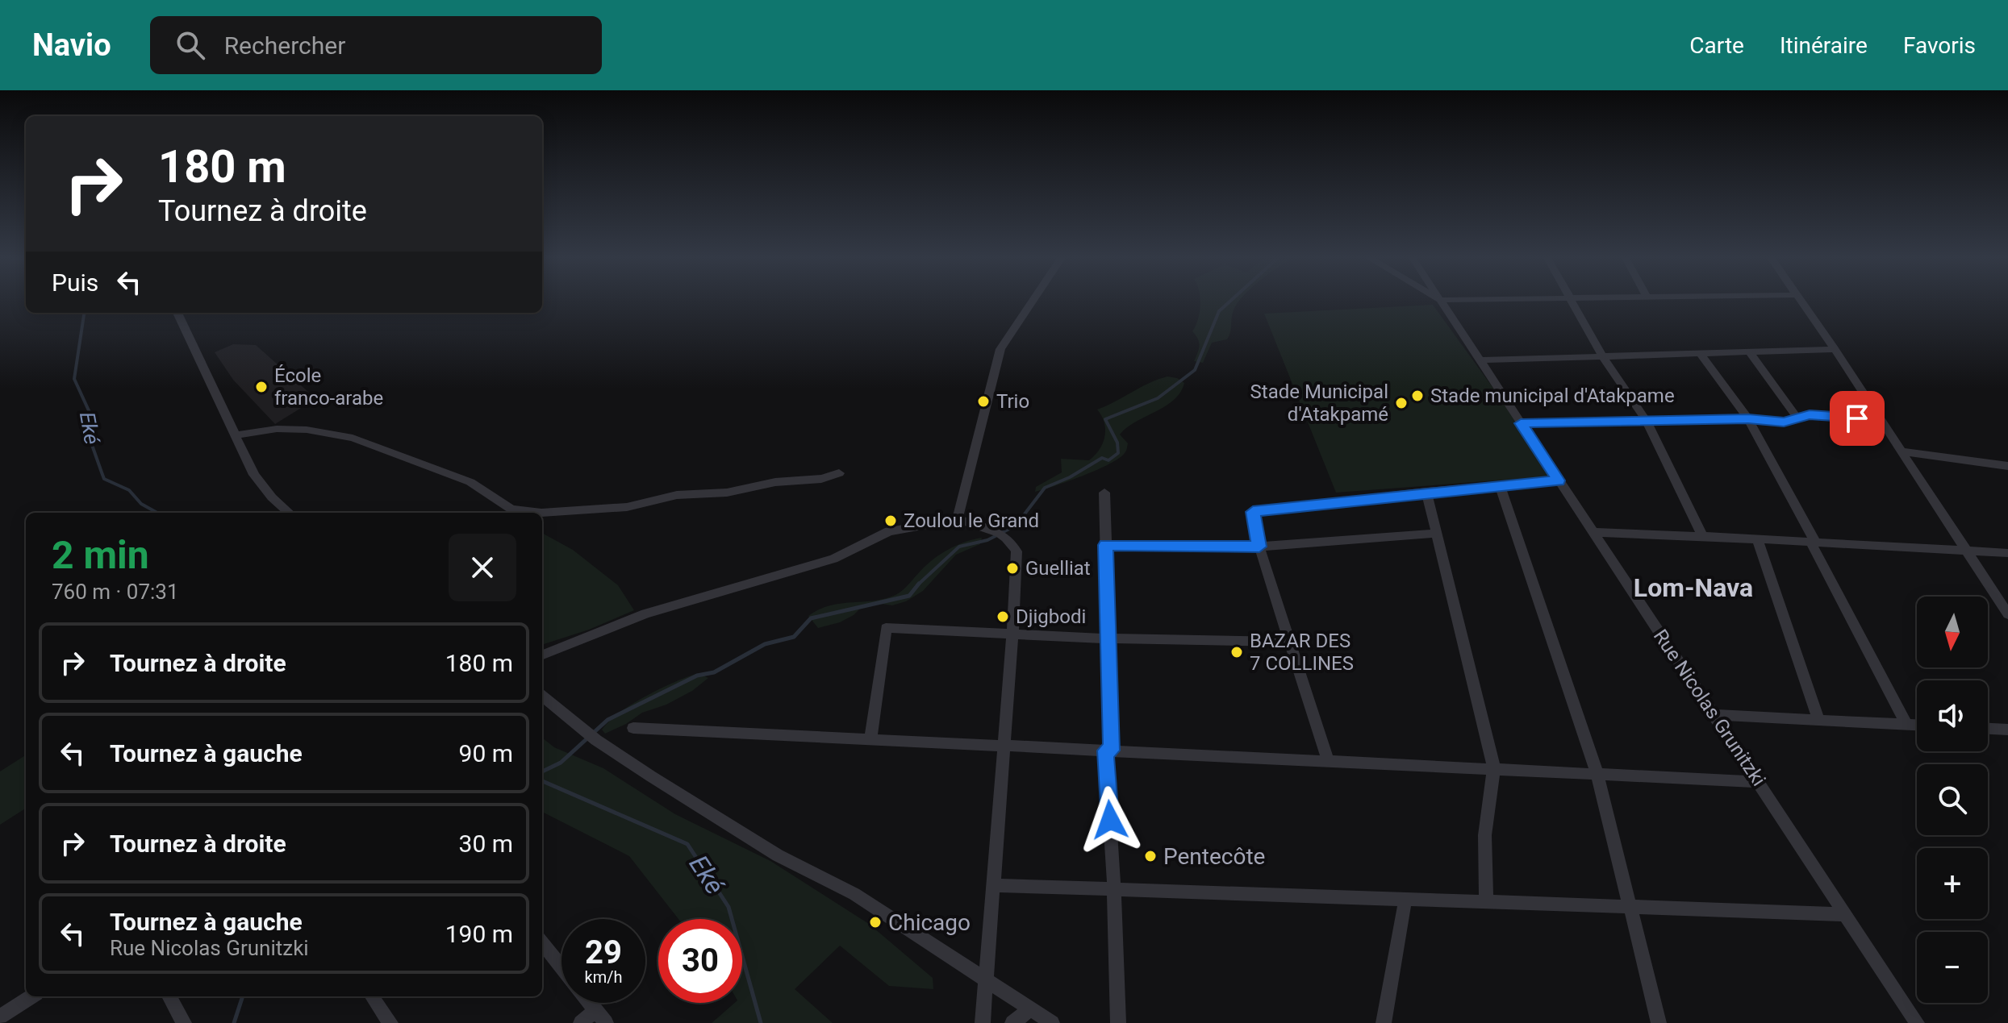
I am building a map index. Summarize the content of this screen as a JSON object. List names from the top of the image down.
{
  "streets": {
    "street": ["Rue Nicolas Grunitzki"]
  },
  "districts": ["Lom-Nava"],
  "water": ["Eké"],
  "places": [
    "École franco-arabe",
    "Stade municipal d'Atakpame",
    "Trio",
    "Stade Municipal d'Atakpamé",
    "Zoulou le Grand",
    "Guelliat",
    "Djigbodi",
    "BAZAR DES 7 COLLINES",
    "Pentecôte",
    "Chicago"
  ],
  "north": "bottom",
  "page": {
    "header": "Navio",
    "search": "Rechercher",
    "nav": ["Carte", "Itinéraire", "Favoris"],
    "turn": ["180 m", "Tournez à droite"],
    "then": "Puis",
    "heading": ["2 min", "760 m · 07:31"],
    "map_buttons": ["+", "−"],
    "list": [
      {
        "name": "Tournez à droite",
        "value": "180 m"
      },
      {
        "name": "Tournez à gauche",
        "value": "90 m"
      },
      {
        "name": "Tournez à droite",
        "value": "30 m"
      },
      {
        "name": "Tournez à gauche",
        "note": "Rue Nicolas Grunitzki",
        "value": "190 m"
      }
    ],
    "speed": "29 km/h",
    "limit": "30"
  }
}
